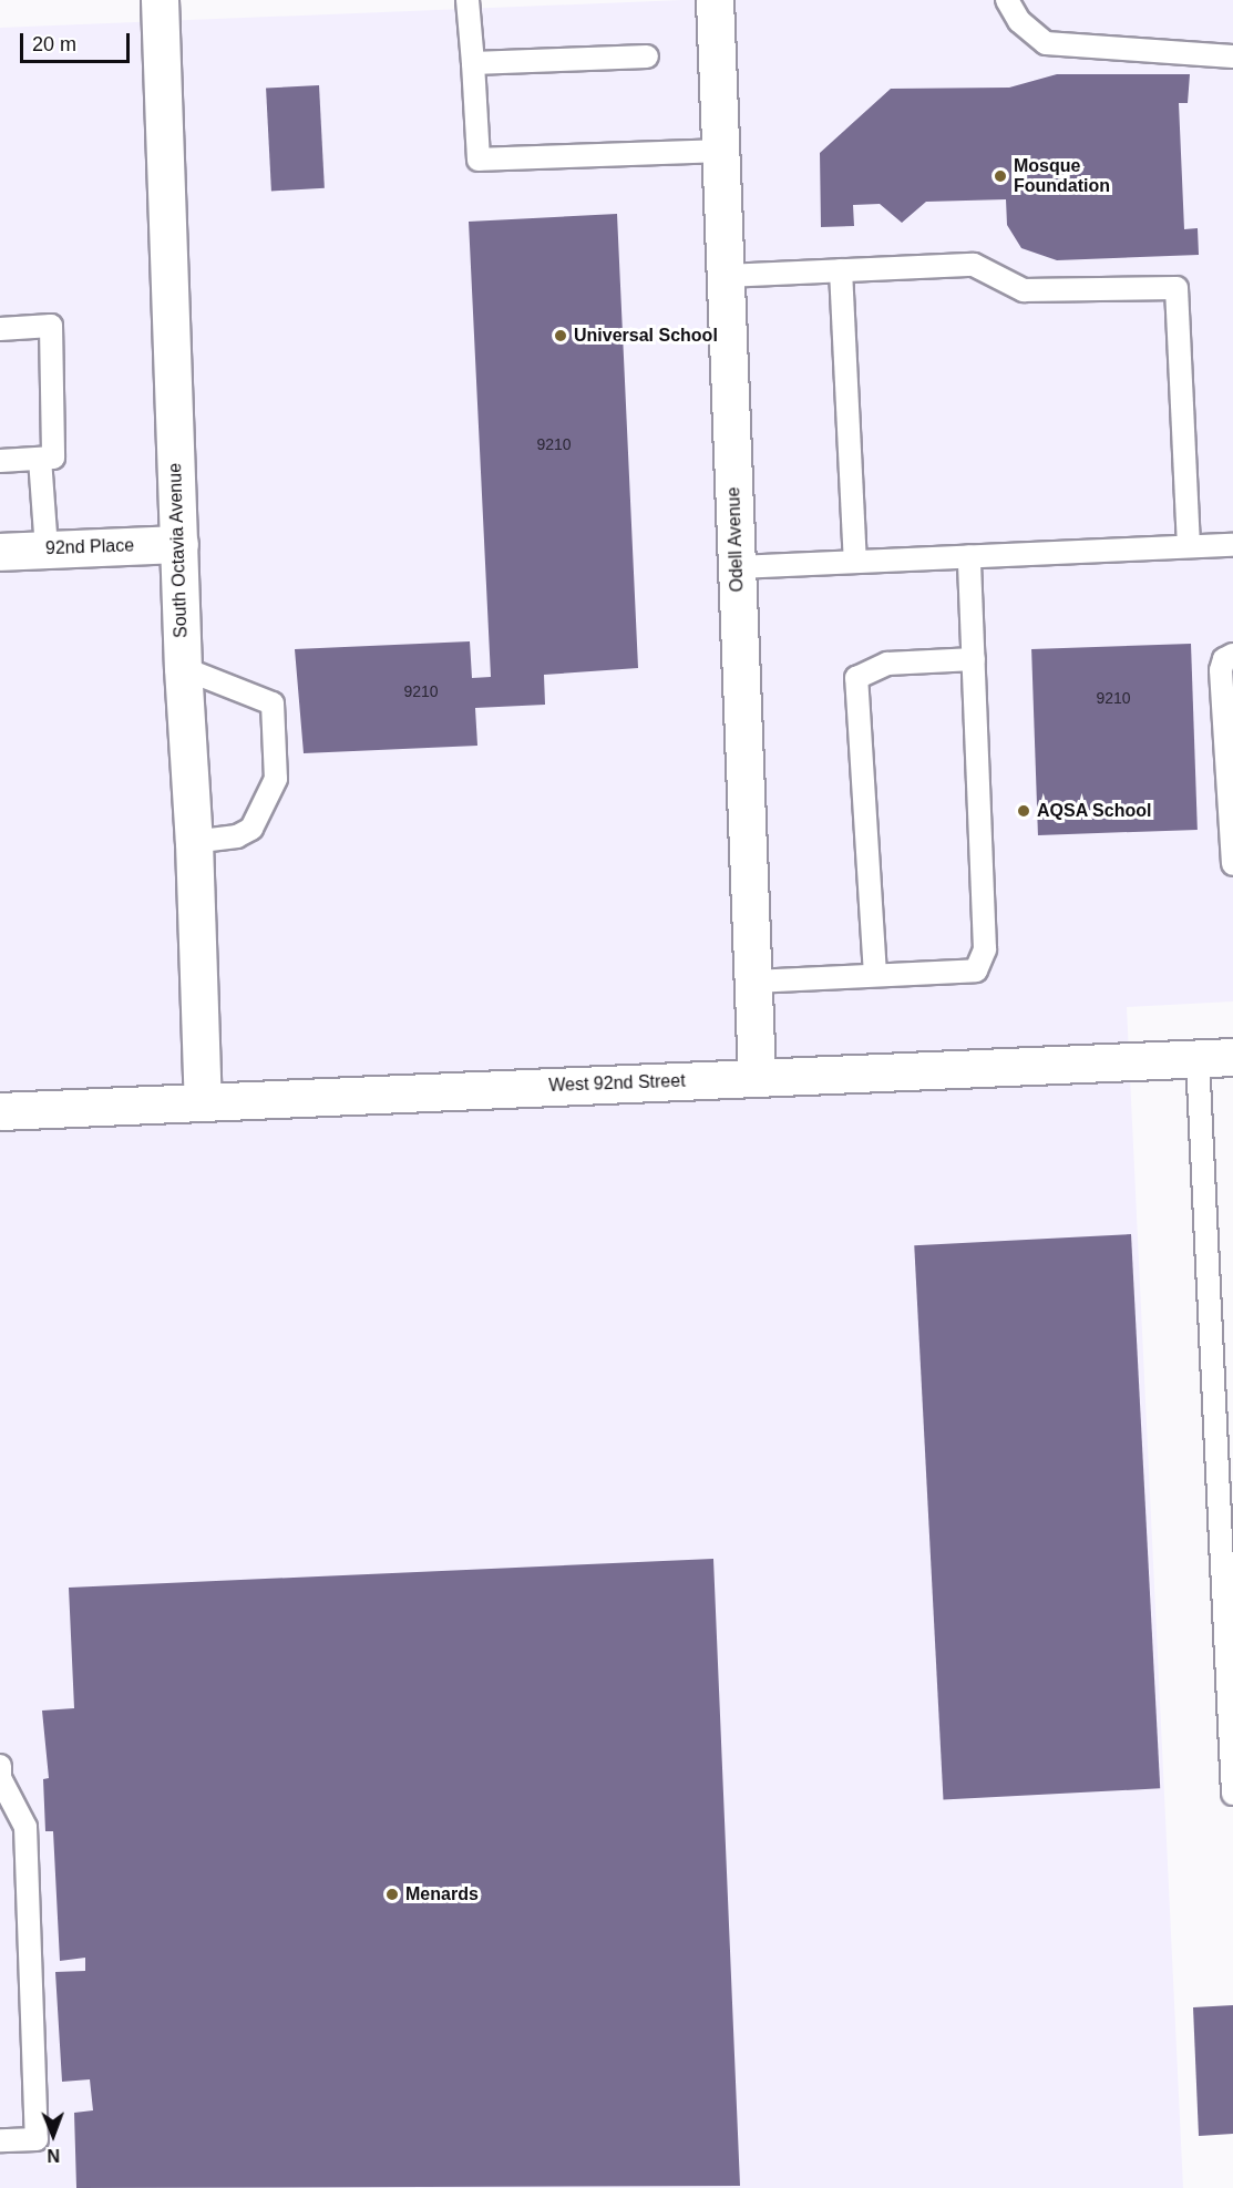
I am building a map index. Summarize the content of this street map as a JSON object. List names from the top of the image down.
{
  "streets": {
    "street": [
      "Odell Avenue",
      "92nd Place",
      "South Octavia Avenue",
      "West 92nd Street"
    ]
  },
  "crossings": [
    ["Odell Avenue", "West 92nd Street"],
    ["92nd Place", "South Octavia Avenue"],
    ["South Octavia Avenue", "West 92nd Street"]
  ],
  "places": [
    "Mosque Foundation",
    "Universal School",
    "AQSA School",
    "Menards"
  ],
  "house_numbers": ["9210", "9210", "9210"],
  "scale_bar": "20 m",
  "north": "bottom"
}
